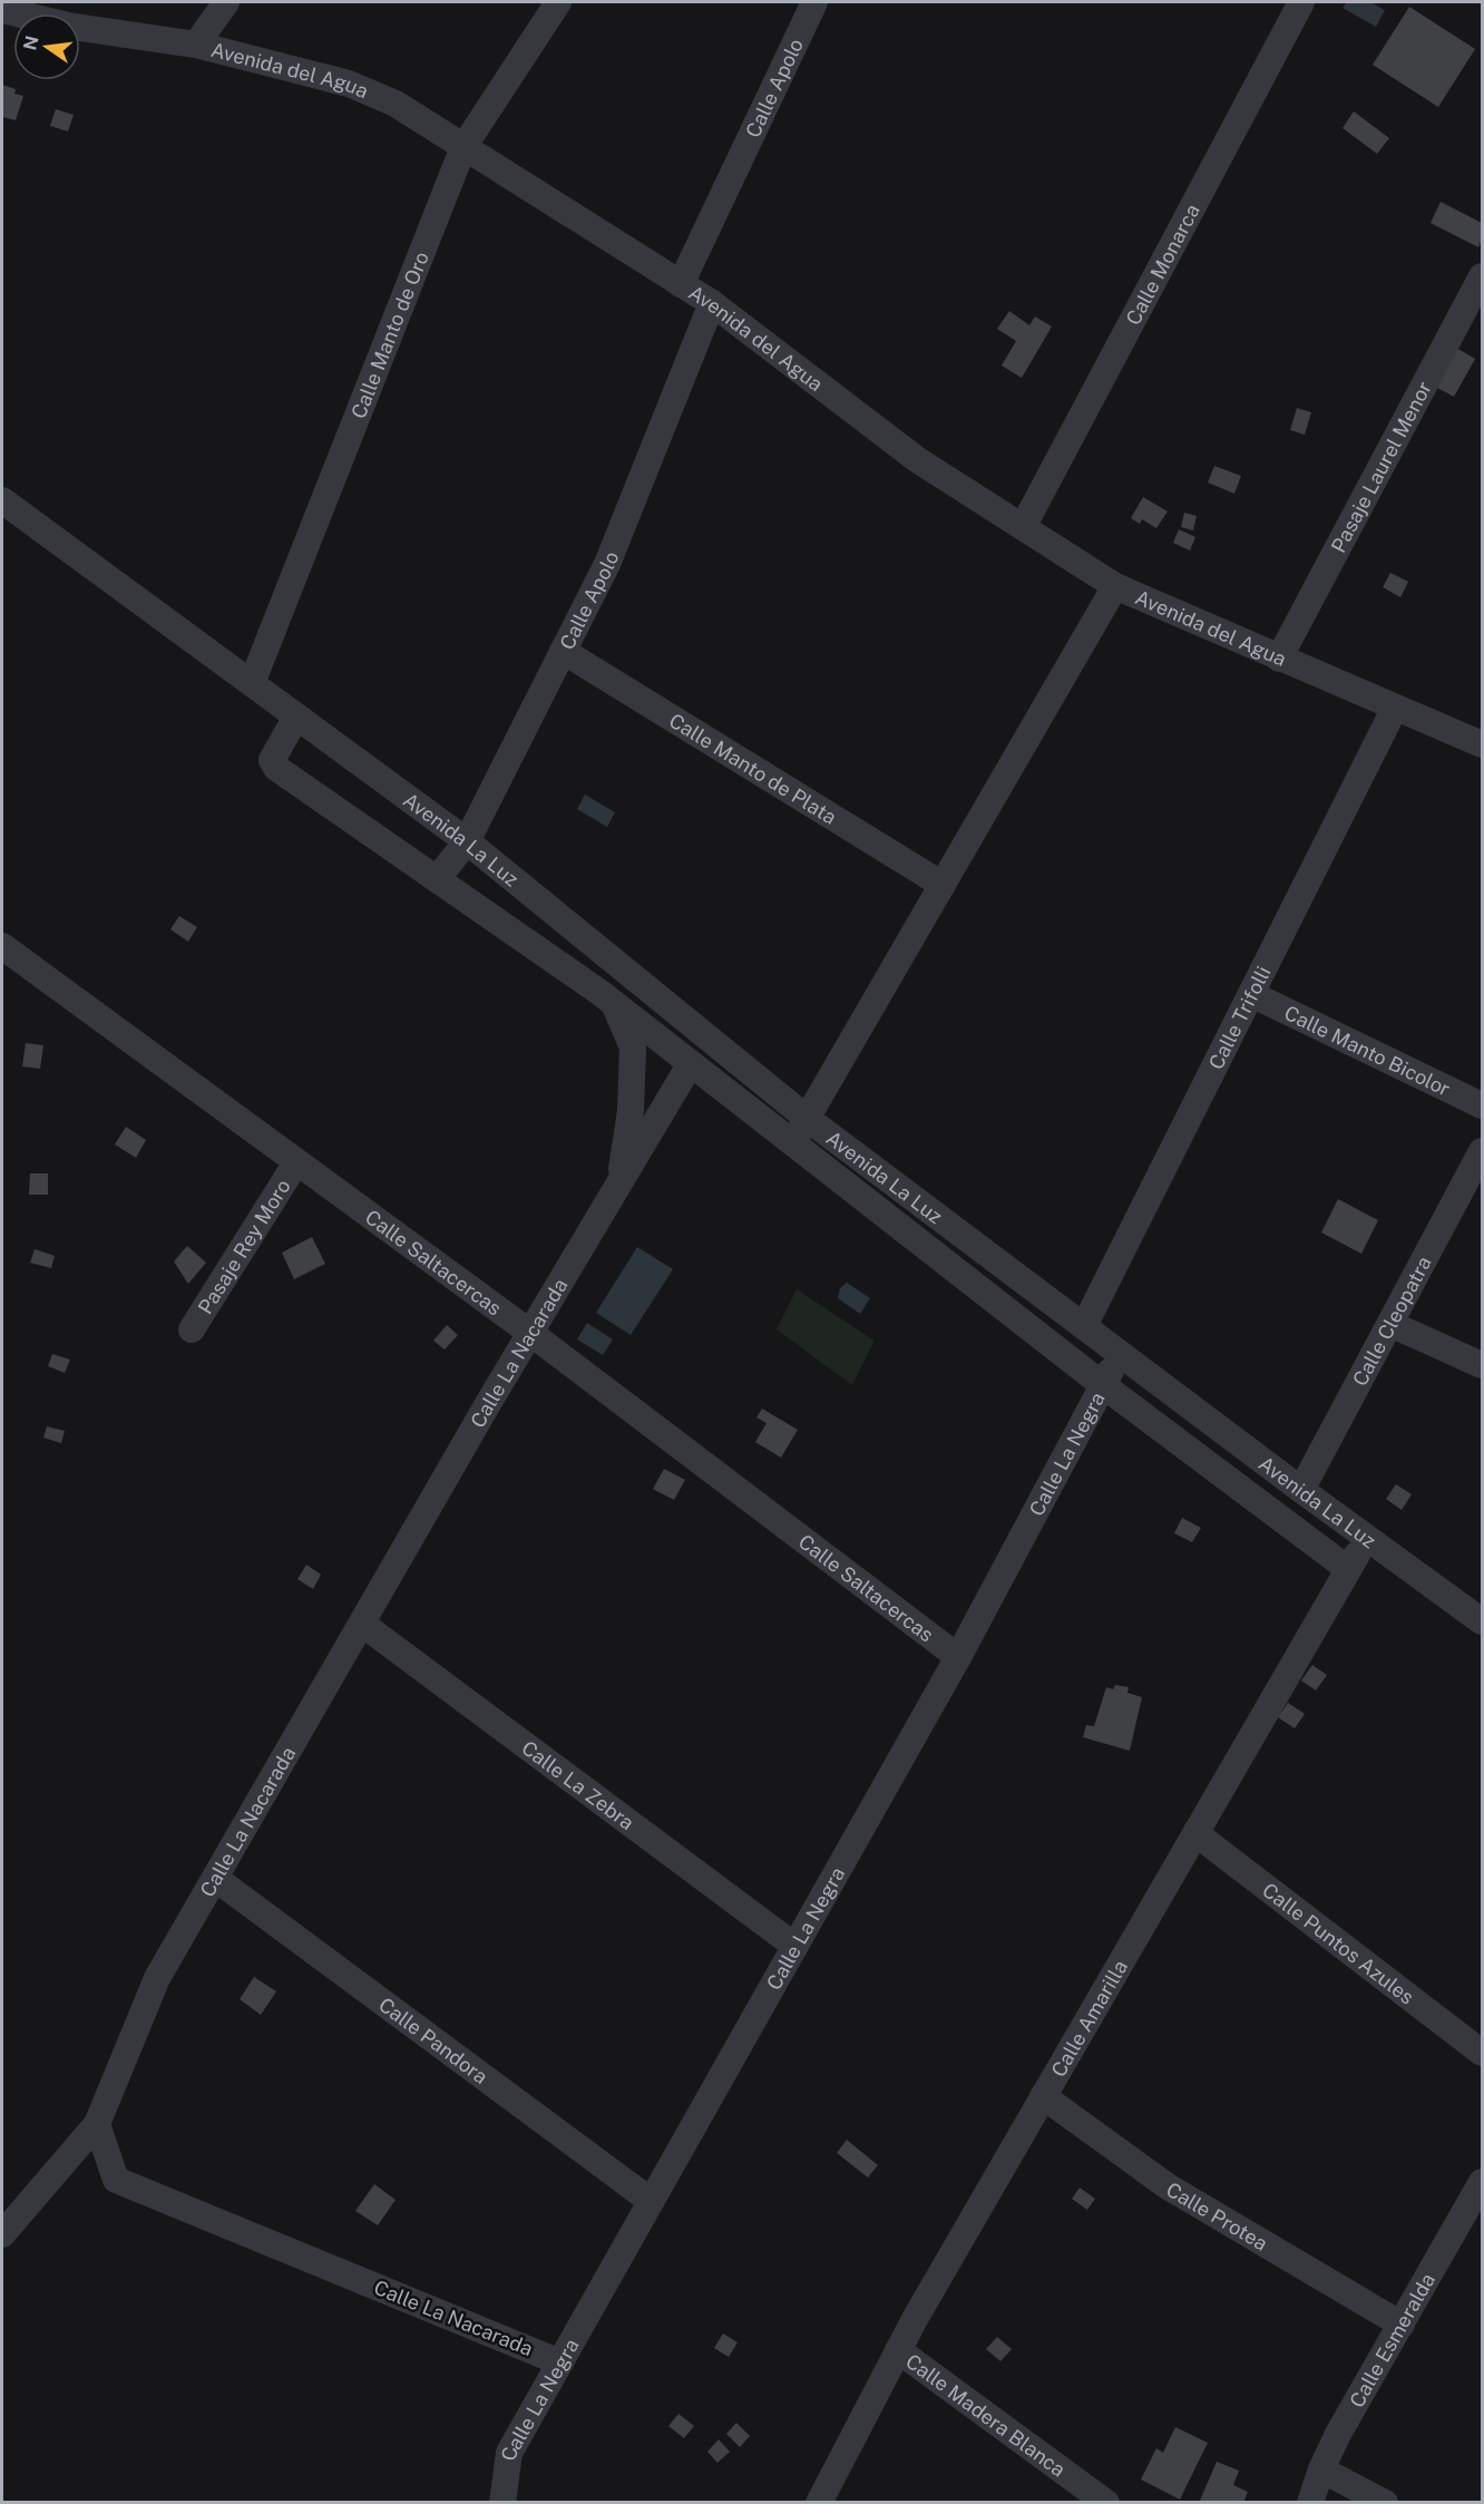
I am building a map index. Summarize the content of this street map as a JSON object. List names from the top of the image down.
{
  "streets": {
    "street": [
      "Avenida del Agua",
      "Calle Apolo",
      "Calle Monarca",
      "Calle Manto de Oro",
      "Pasaje Laurel Menor",
      "Calle Manto de Plata",
      "Avenida La Luz",
      "Calle Trifolli",
      "Calle Manto Bicolor",
      "Pasaje Rey Moro",
      "Calle Saltacercas",
      "Calle Cleopatra",
      "Calle La Nacarada",
      "Calle La Negra",
      "Calle La Zebra",
      "Calle Puntos Azules",
      "Calle Amarilla",
      "Calle Pandora",
      "Calle Protea",
      "Calle Esmeralda",
      "Calle Madera Blanca"
    ]
  },
  "crossings": [
    ["Avenida del Agua", "Calle Apolo"],
    ["Avenida del Agua", "Calle Monarca"],
    ["Avenida del Agua", "Calle Manto de Oro"],
    ["Avenida del Agua", "Pasaje Laurel Menor"],
    ["Avenida del Agua", "Calle Trifolli"],
    ["Calle Apolo", "Calle Manto de Plata"],
    ["Calle Apolo", "Avenida La Luz"],
    ["Calle Manto de Oro", "Avenida La Luz"],
    ["Avenida La Luz", "Calle Trifolli"],
    ["Avenida La Luz", "Calle Cleopatra"],
    ["Avenida La Luz", "Calle La Nacarada"],
    ["Avenida La Luz", "Calle La Negra"],
    ["Avenida La Luz", "Calle Amarilla"],
    ["Calle Trifolli", "Calle Manto Bicolor"],
    ["Pasaje Rey Moro", "Calle Saltacercas"],
    ["Calle Saltacercas", "Calle La Nacarada"],
    ["Calle Saltacercas", "Calle La Negra"],
    ["Calle La Nacarada", "Calle La Negra"],
    ["Calle La Nacarada", "Calle La Zebra"],
    ["Calle La Nacarada", "Calle Pandora"],
    ["Calle La Negra", "Calle La Zebra"],
    ["Calle La Negra", "Calle Pandora"],
    ["Calle Puntos Azules", "Calle Amarilla"],
    ["Calle Amarilla", "Calle Protea"],
    ["Calle Amarilla", "Calle Madera Blanca"],
    ["Calle Protea", "Calle Esmeralda"]
  ],
  "north": "left"
}
